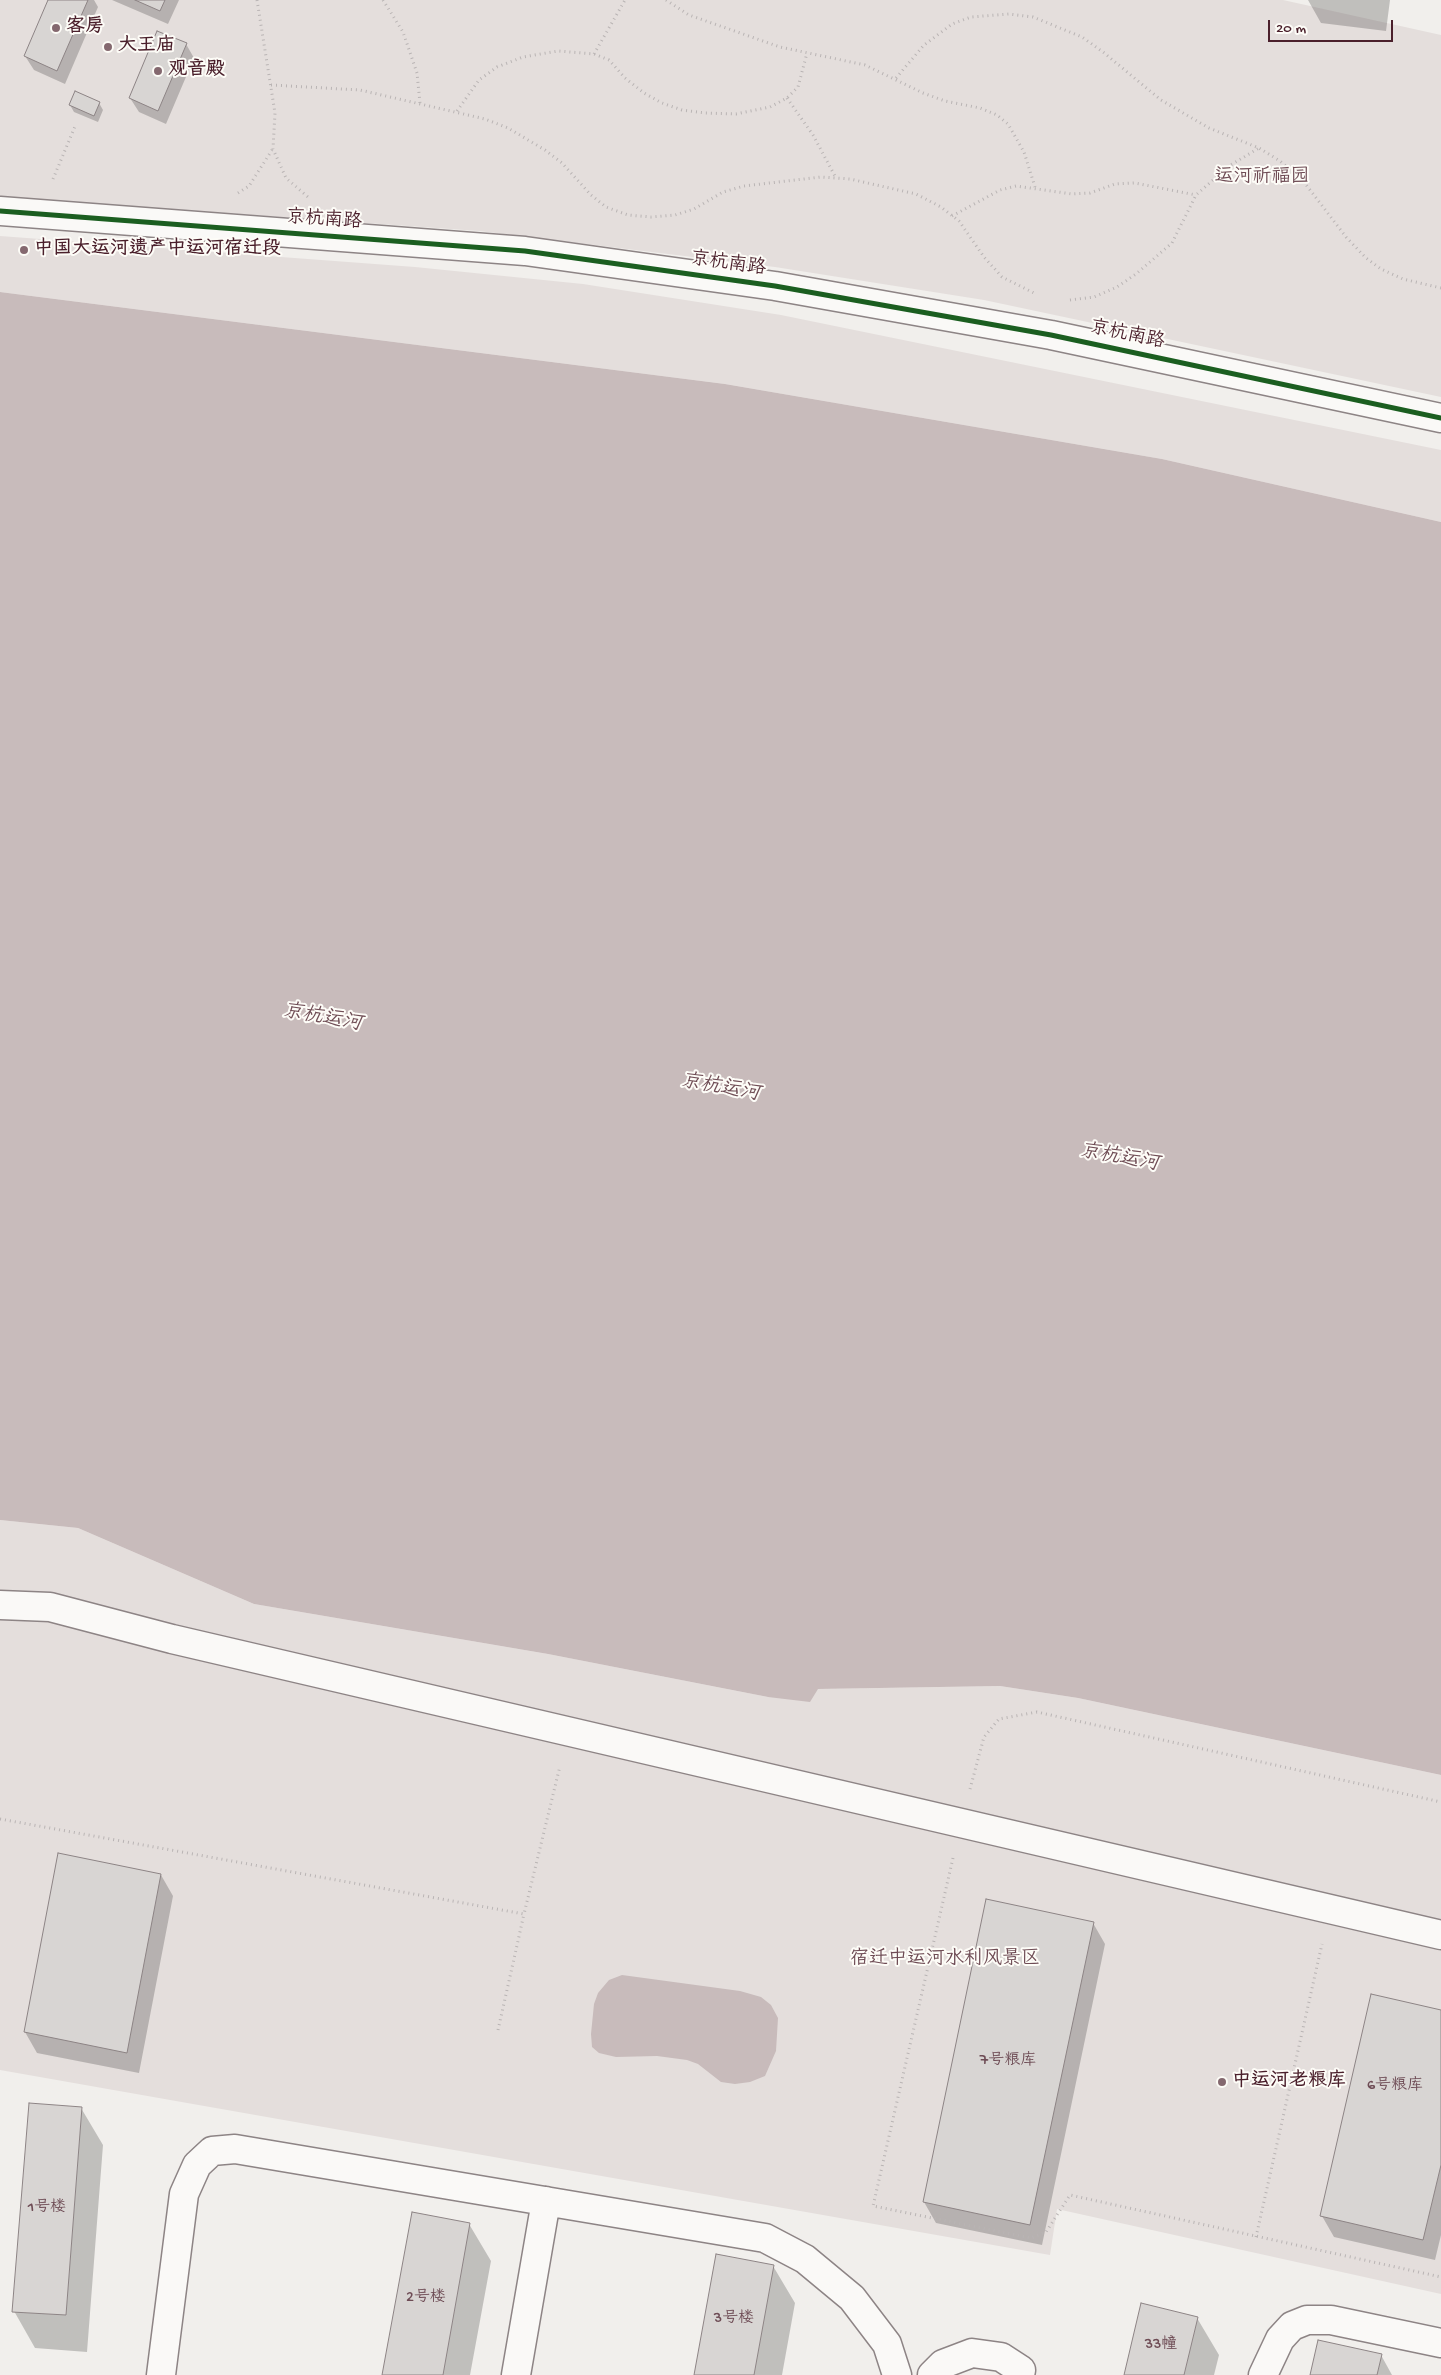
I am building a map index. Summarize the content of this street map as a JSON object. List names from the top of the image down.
{
  "streets": {
    "street": ["京杭南路"]
  },
  "water": ["京杭运河"],
  "parks": ["运河祈福园", "宿迁中运河水利风景区"],
  "places": [
    "客房",
    "大王庙",
    "观音殿",
    "中国大运河遗产中运河宿迁段",
    "中运河老粮库"
  ],
  "house_numbers": [
    "7号粮库",
    "6号粮库",
    "1号楼",
    "2号楼",
    "3号楼",
    "33幢"
  ],
  "scale_bar": "20 m"
}
